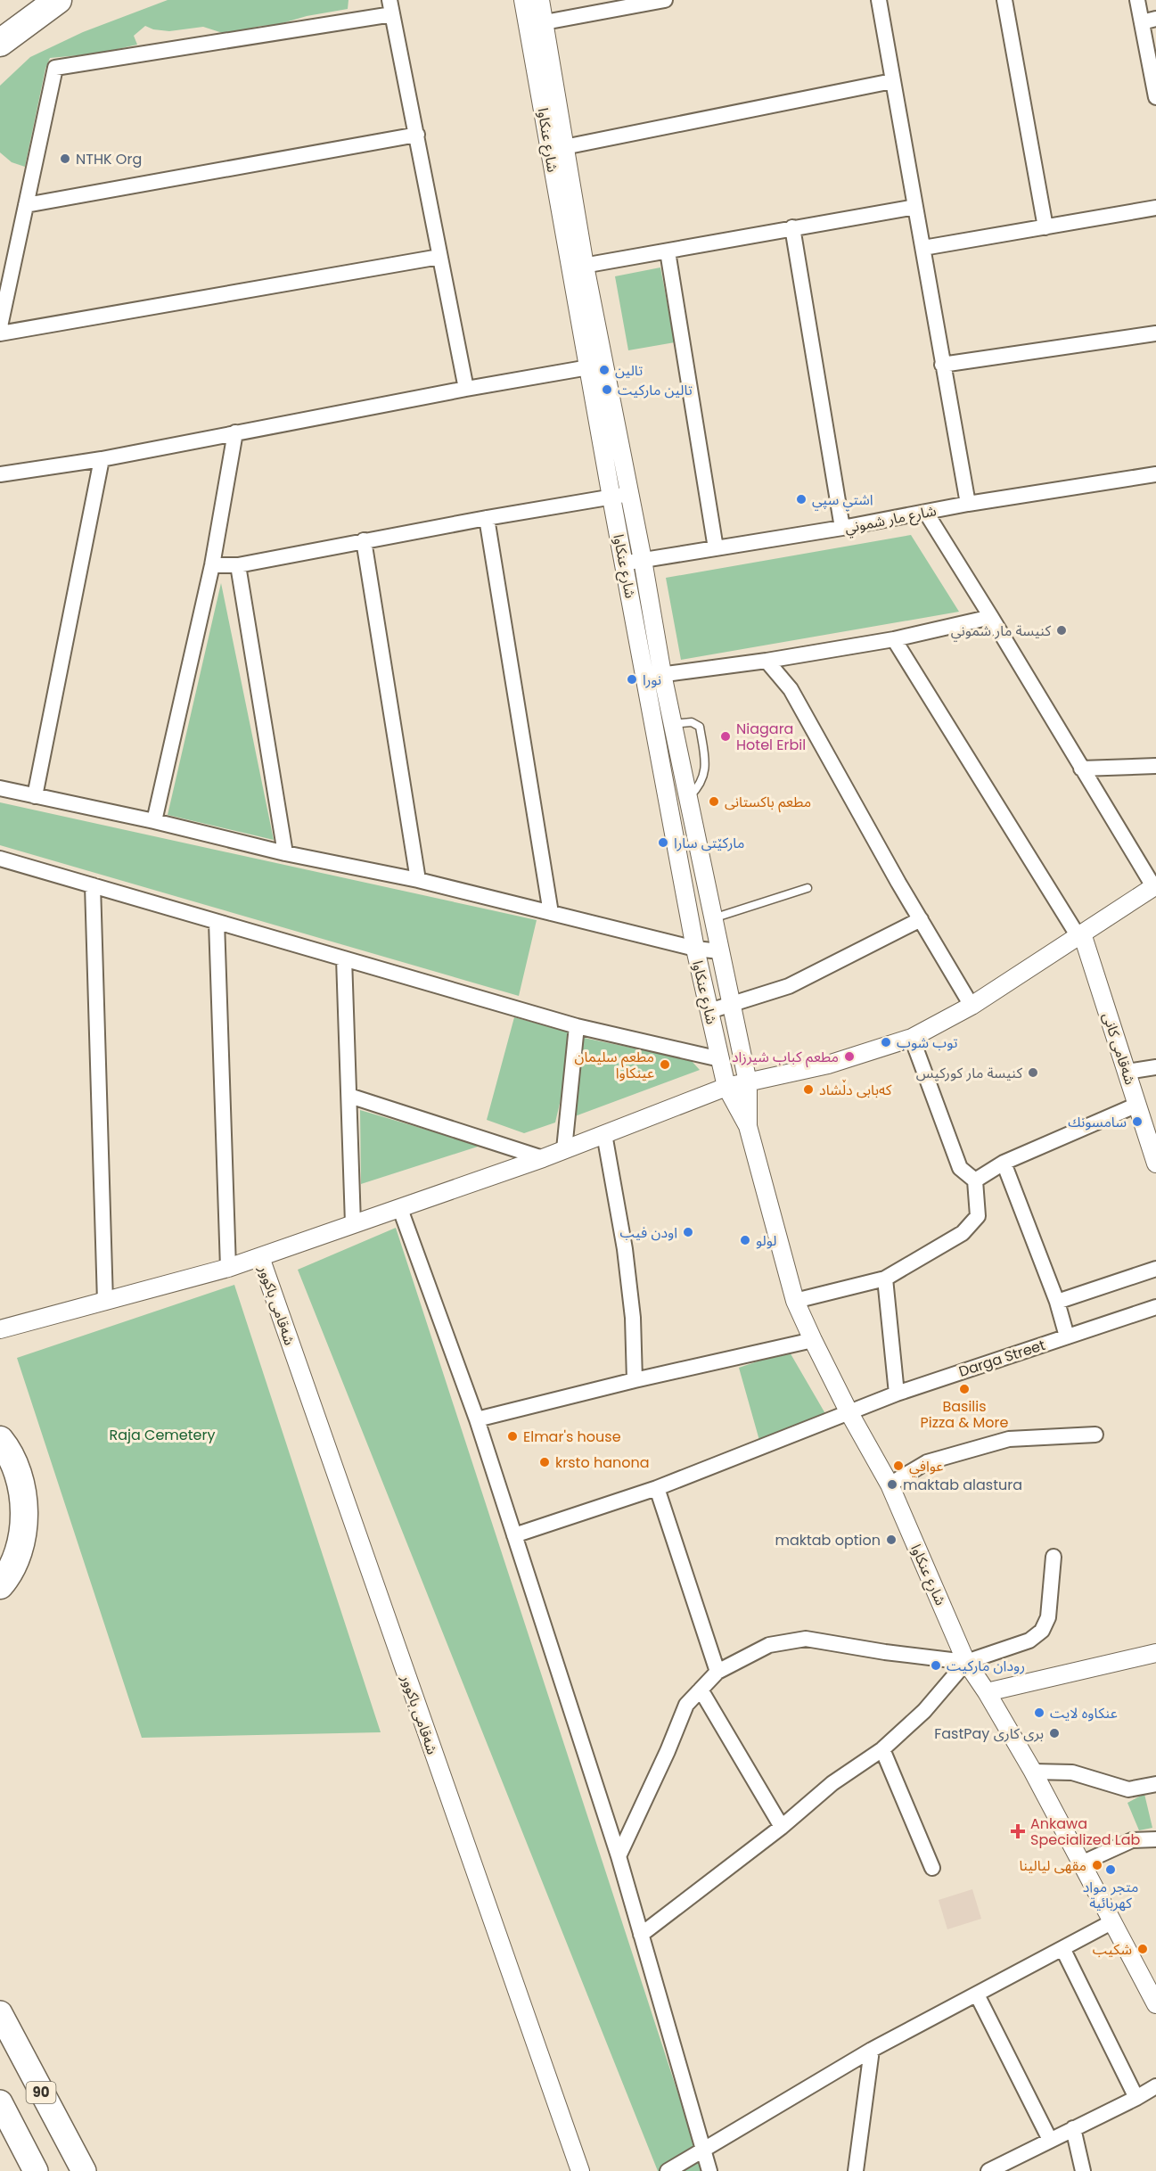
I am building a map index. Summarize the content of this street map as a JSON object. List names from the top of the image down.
{
  "streets": {
    "highway": ["90"],
    "street": [
      "شارع عنكاوا",
      "شارع مار شموني",
      "شەقامی کانی",
      "شەقامی باکوور",
      "Darga Street"
    ]
  },
  "crossings": [
    ["شارع عنكاوا", "شارع مار شموني"],
    ["شارع عنكاوا", "Darga Street"]
  ],
  "parks": ["Raja Cemetery"],
  "places": {
    "other": [
      "NTHK Org",
      "تالين",
      "تالين ماركيت",
      "اشتي سپي",
      "كنيسة مار شموني",
      "نورا",
      "Niagara Hotel Erbil",
      "مطعم باکستانی",
      "مارکێتی سارا",
      "توب شوب",
      "مطعم كباب شيرزاد",
      "مطعم سليمان عينكاوا",
      "كنيسة مار كوركيس",
      "کەبابی دڵشاد",
      "سامسونك",
      "اودن فيب",
      "لولو",
      "Basilis Pizza & More",
      "Elmar's house",
      "krsto hanona",
      "عوافي",
      "maktab alastura",
      "maktab option",
      "رودان ماركيت",
      "عنكاوه لايت",
      "FastPay بری كاری",
      "مقهى ليالينا",
      "متجر مواد كهربائية",
      "شكيب"
    ],
    "health": ["Ankawa Specialized Lab"]
  }
}
